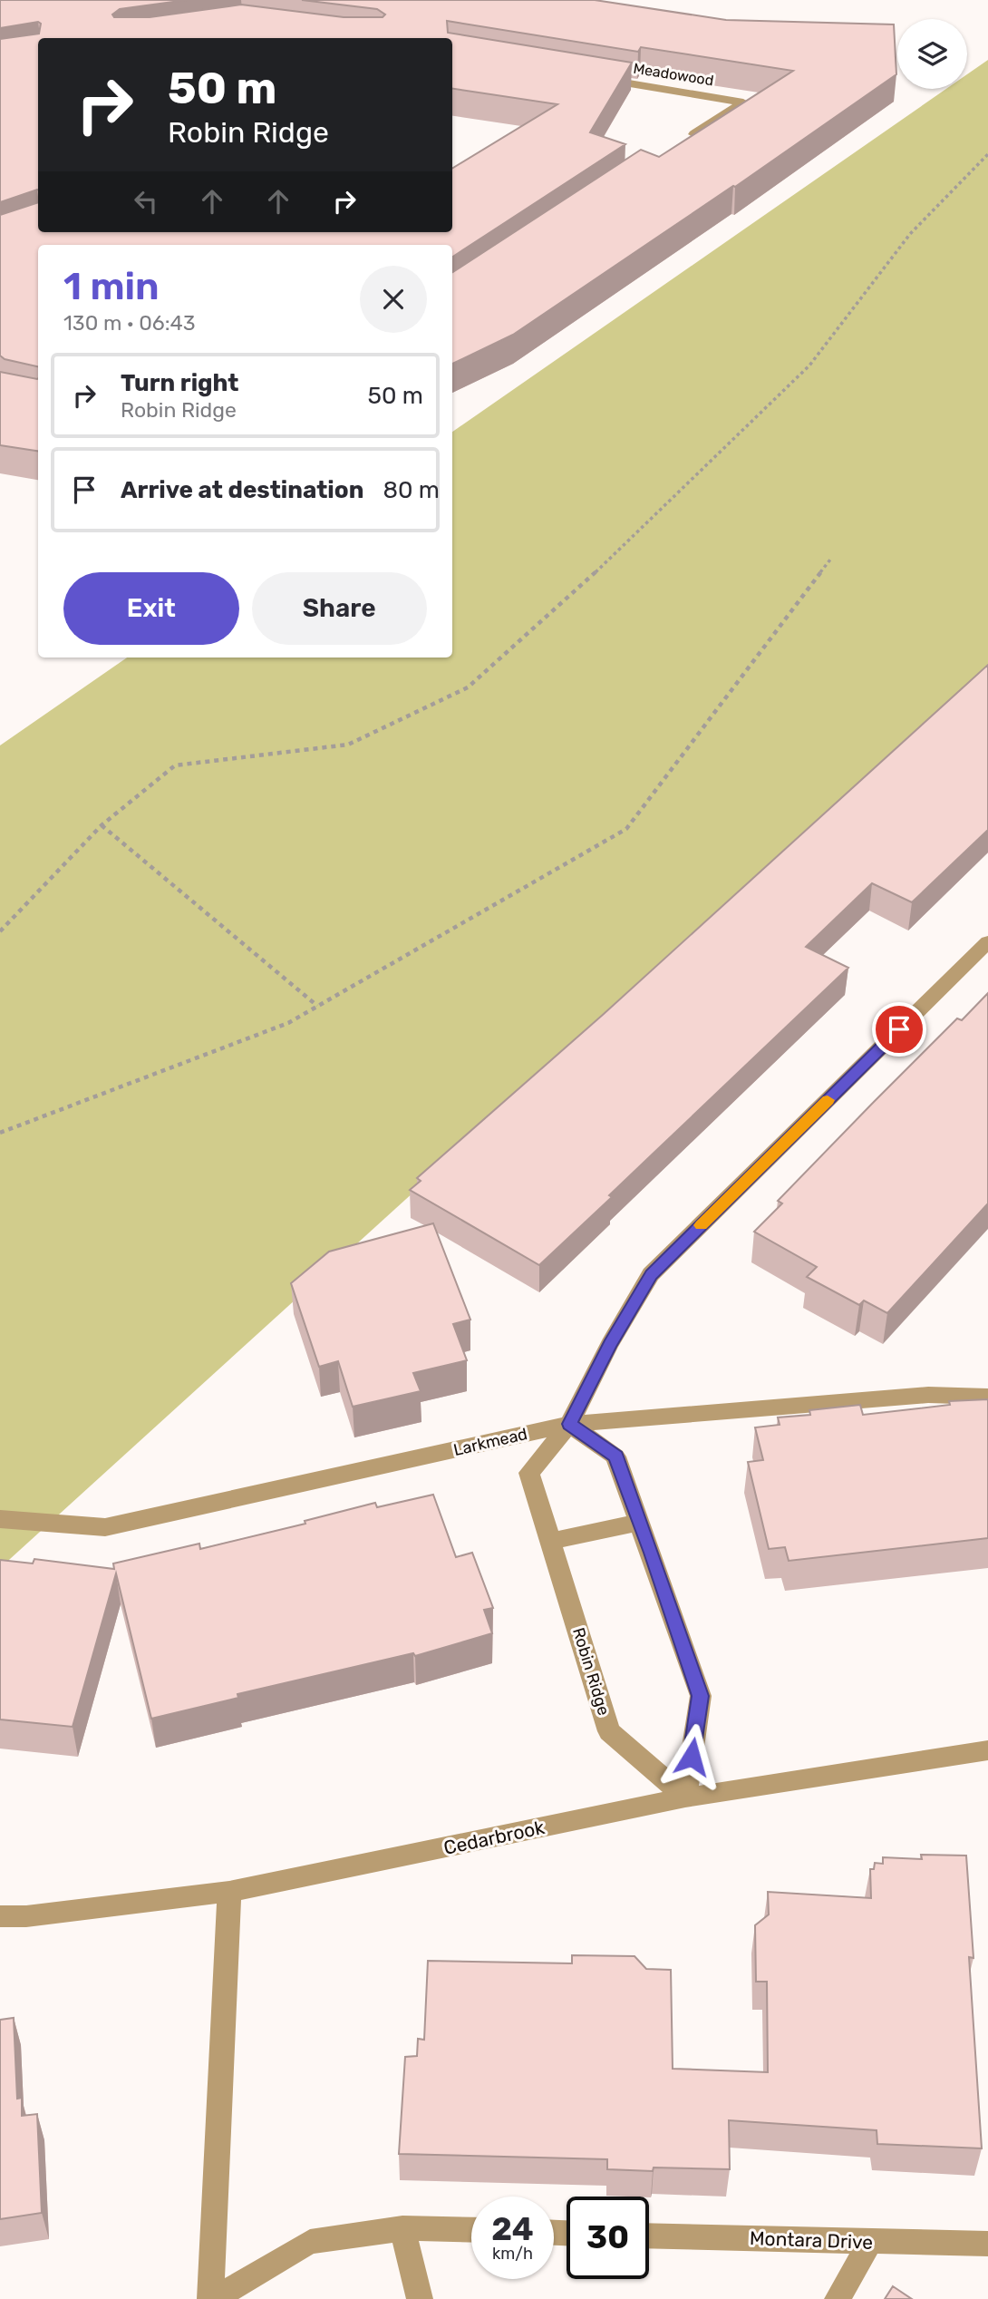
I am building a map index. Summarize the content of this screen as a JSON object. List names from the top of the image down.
{
  "streets": {
    "street": [
      "Meadowood",
      "Larkmead",
      "Robin Ridge",
      "Cedarbrook",
      "Montara Drive"
    ]
  },
  "crossings": [
    ["Larkmead", "Robin Ridge"],
    ["Robin Ridge", "Cedarbrook"]
  ],
  "page": {
    "turn": ["50 m", "Robin Ridge"],
    "heading": ["1 min", "130 m · 06:43"],
    "list": [
      {
        "name": "Turn right",
        "note": "Robin Ridge",
        "value": "50 m"
      },
      {
        "name": "Arrive at destination",
        "value": "80 m"
      }
    ],
    "buttons": ["Exit", "Share"],
    "speed": "24 km/h",
    "limit": "30"
  }
}
